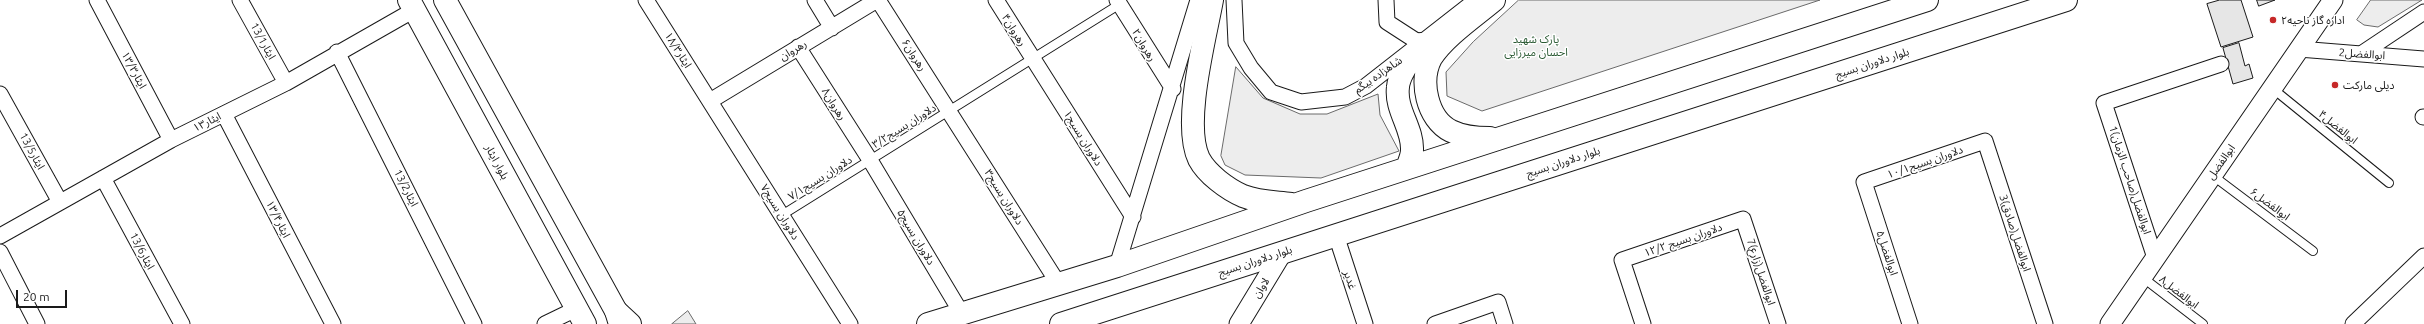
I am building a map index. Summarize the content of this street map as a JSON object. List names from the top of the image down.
{
  "streets": {
    "main road": ["بلوار دلاوران بسیج", "بلوار ایثار"],
    "street": [
      "رهروان۴",
      "ایثار13/1",
      "رهروان۲",
      "ایثار۱۸/۳",
      "رهروان",
      "ابوالفضل2",
      "رهروان۶",
      "۱۳/۳ایثار",
      "شاهزاده بیگم",
      "رهروان۸",
      "ایثار۱۳",
      "دلاوران بسیج۱",
      "ایثار13/5",
      "۱۰/۱دلاوران بسیج",
      "ابوالفضل",
      "1ابوالفضل(صاحب الزمان)",
      "ایثار13/2",
      "دلاوران بسیج۳",
      "دلاوران بسیج۷",
      "ایثار۱۳/۴",
      "3ابوالفضل(صادق)",
      "دلاوران بسیج۵",
      "دلاوران بسیج ۱۲/۲",
      "ایثار13/6",
      "ابوالفضل۵",
      "7ابوالفضل(زارع)",
      "غدیر",
      "لاوان"
    ],
    "lane": [
      "دلاوران بسیج۳/۲",
      "ابوالفضل۴",
      "دلاوران بسیج۷/۱",
      "ابوالفضل۶",
      "ابوالفضل۸"
    ]
  },
  "crossings": [
    ["رهروان۴", "دلاوران بسیج۳/۲"],
    ["رهروان۴", "دلاوران بسیج۱"],
    ["ایثار13/1", "ایثار۱۳"],
    ["رهروان۲", "دلاوران بسیج۳/۲"],
    ["ایثار۱۸/۳", "رهروان"],
    ["ایثار۱۸/۳", "دلاوران بسیج۷"],
    ["رهروان", "رهروان۶"],
    ["رهروان", "رهروان۸"],
    ["رهروان", "دلاوران بسیج۷"],
    ["ابوالفضل2", "ابوالفضل"],
    ["رهروان۶", "دلاوران بسیج۳/۲"],
    ["رهروان۶", "دلاوران بسیج۳"],
    ["بلوار دلاوران بسیج", "غدیر"],
    ["بلوار دلاوران بسیج", "لاوان"],
    ["۱۳/۳ایثار", "ایثار۱۳"],
    ["رهروان۸", "دلاوران بسیج۳/۲"],
    ["رهروان۸", "دلاوران بسیج۷/۱"],
    ["رهروان۸", "دلاوران بسیج۵"],
    ["ایثار۱۳", "ایثار13/5"],
    ["ایثار۱۳", "بلوار ایثار"],
    ["ایثار۱۳", "ایثار13/2"],
    ["ایثار۱۳", "ایثار۱۳/۴"],
    ["ایثار۱۳", "ایثار13/6"],
    ["دلاوران بسیج۳/۲", "دلاوران بسیج۱"],
    ["دلاوران بسیج۳/۲", "دلاوران بسیج۷/۱"],
    ["دلاوران بسیج۳/۲", "دلاوران بسیج۳"],
    ["دلاوران بسیج۳/۲", "دلاوران بسیج۵"],
    ["ابوالفضل۴", "ابوالفضل"],
    ["۱۰/۱دلاوران بسیج", "3ابوالفضل(صادق)"],
    ["۱۰/۱دلاوران بسیج", "ابوالفضل۵"],
    ["ابوالفضل", "1ابوالفضل(صاحب الزمان)"],
    ["ابوالفضل", "ابوالفضل۶"],
    ["ابوالفضل", "ابوالفضل۸"],
    ["دلاوران بسیج۷/۱", "دلاوران بسیج۷"],
    ["دلاوران بسیج۷/۱", "دلاوران بسیج۵"],
    ["دلاوران بسیج ۱۲/۲", "7ابوالفضل(زارع)"]
  ],
  "parks": ["پارک شهید احسان میرزایی"],
  "places": ["اداره گاز ناحیه۲", "دیلی مارکت"],
  "scale_bar": "20 m"
}
